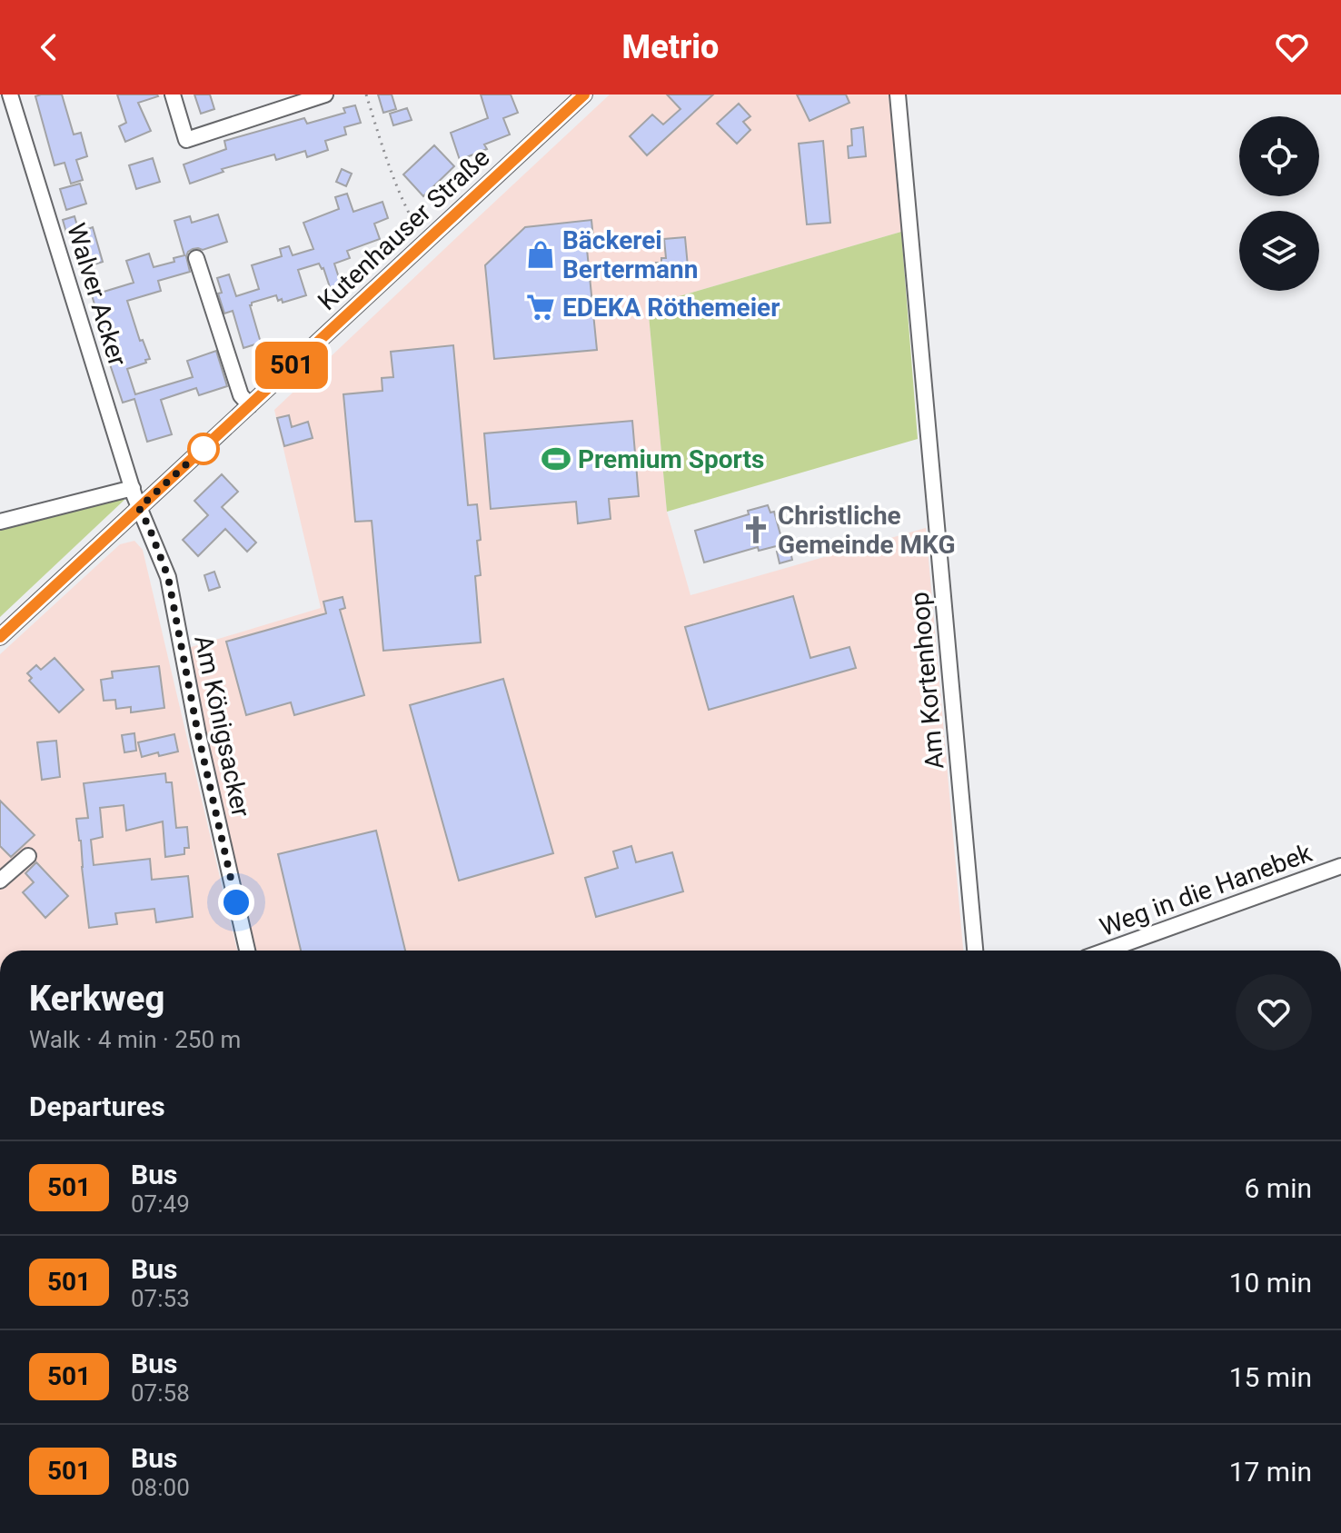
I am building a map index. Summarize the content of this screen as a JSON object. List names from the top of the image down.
{
  "streets": {
    "street": [
      "Kutenhauser Straße",
      "Walver Acker",
      "Am Kortenhoop",
      "Am Königsacker",
      "Weg in die Hanebek"
    ]
  },
  "crossings": [
    ["Kutenhauser Straße", "Walver Acker"],
    ["Kutenhauser Straße", "Am Königsacker"],
    ["Walver Acker", "Am Königsacker"]
  ],
  "places": {
    "shop": ["Bäckerei Bertermann"],
    "supermarket": ["EDEKA Röthemeier"],
    "sports": ["Premium Sports"],
    "church": ["Christliche Gemeinde MKG"]
  },
  "lines": ["bus line 501"],
  "page": {
    "header": "Metrio",
    "on_map": "501",
    "heading": [
      ["Kerkweg", "Walk · 4 min · 250 m"],
      "Departures"
    ],
    "list": [
      {
        "mark": "501",
        "name": "Bus",
        "note": "07:49",
        "value": "6 min"
      },
      {
        "mark": "501",
        "name": "Bus",
        "note": "07:53",
        "value": "10 min"
      },
      {
        "mark": "501",
        "name": "Bus",
        "note": "07:58",
        "value": "15 min"
      },
      {
        "mark": "501",
        "name": "Bus",
        "note": "08:00",
        "value": "17 min"
      }
    ]
  }
}
